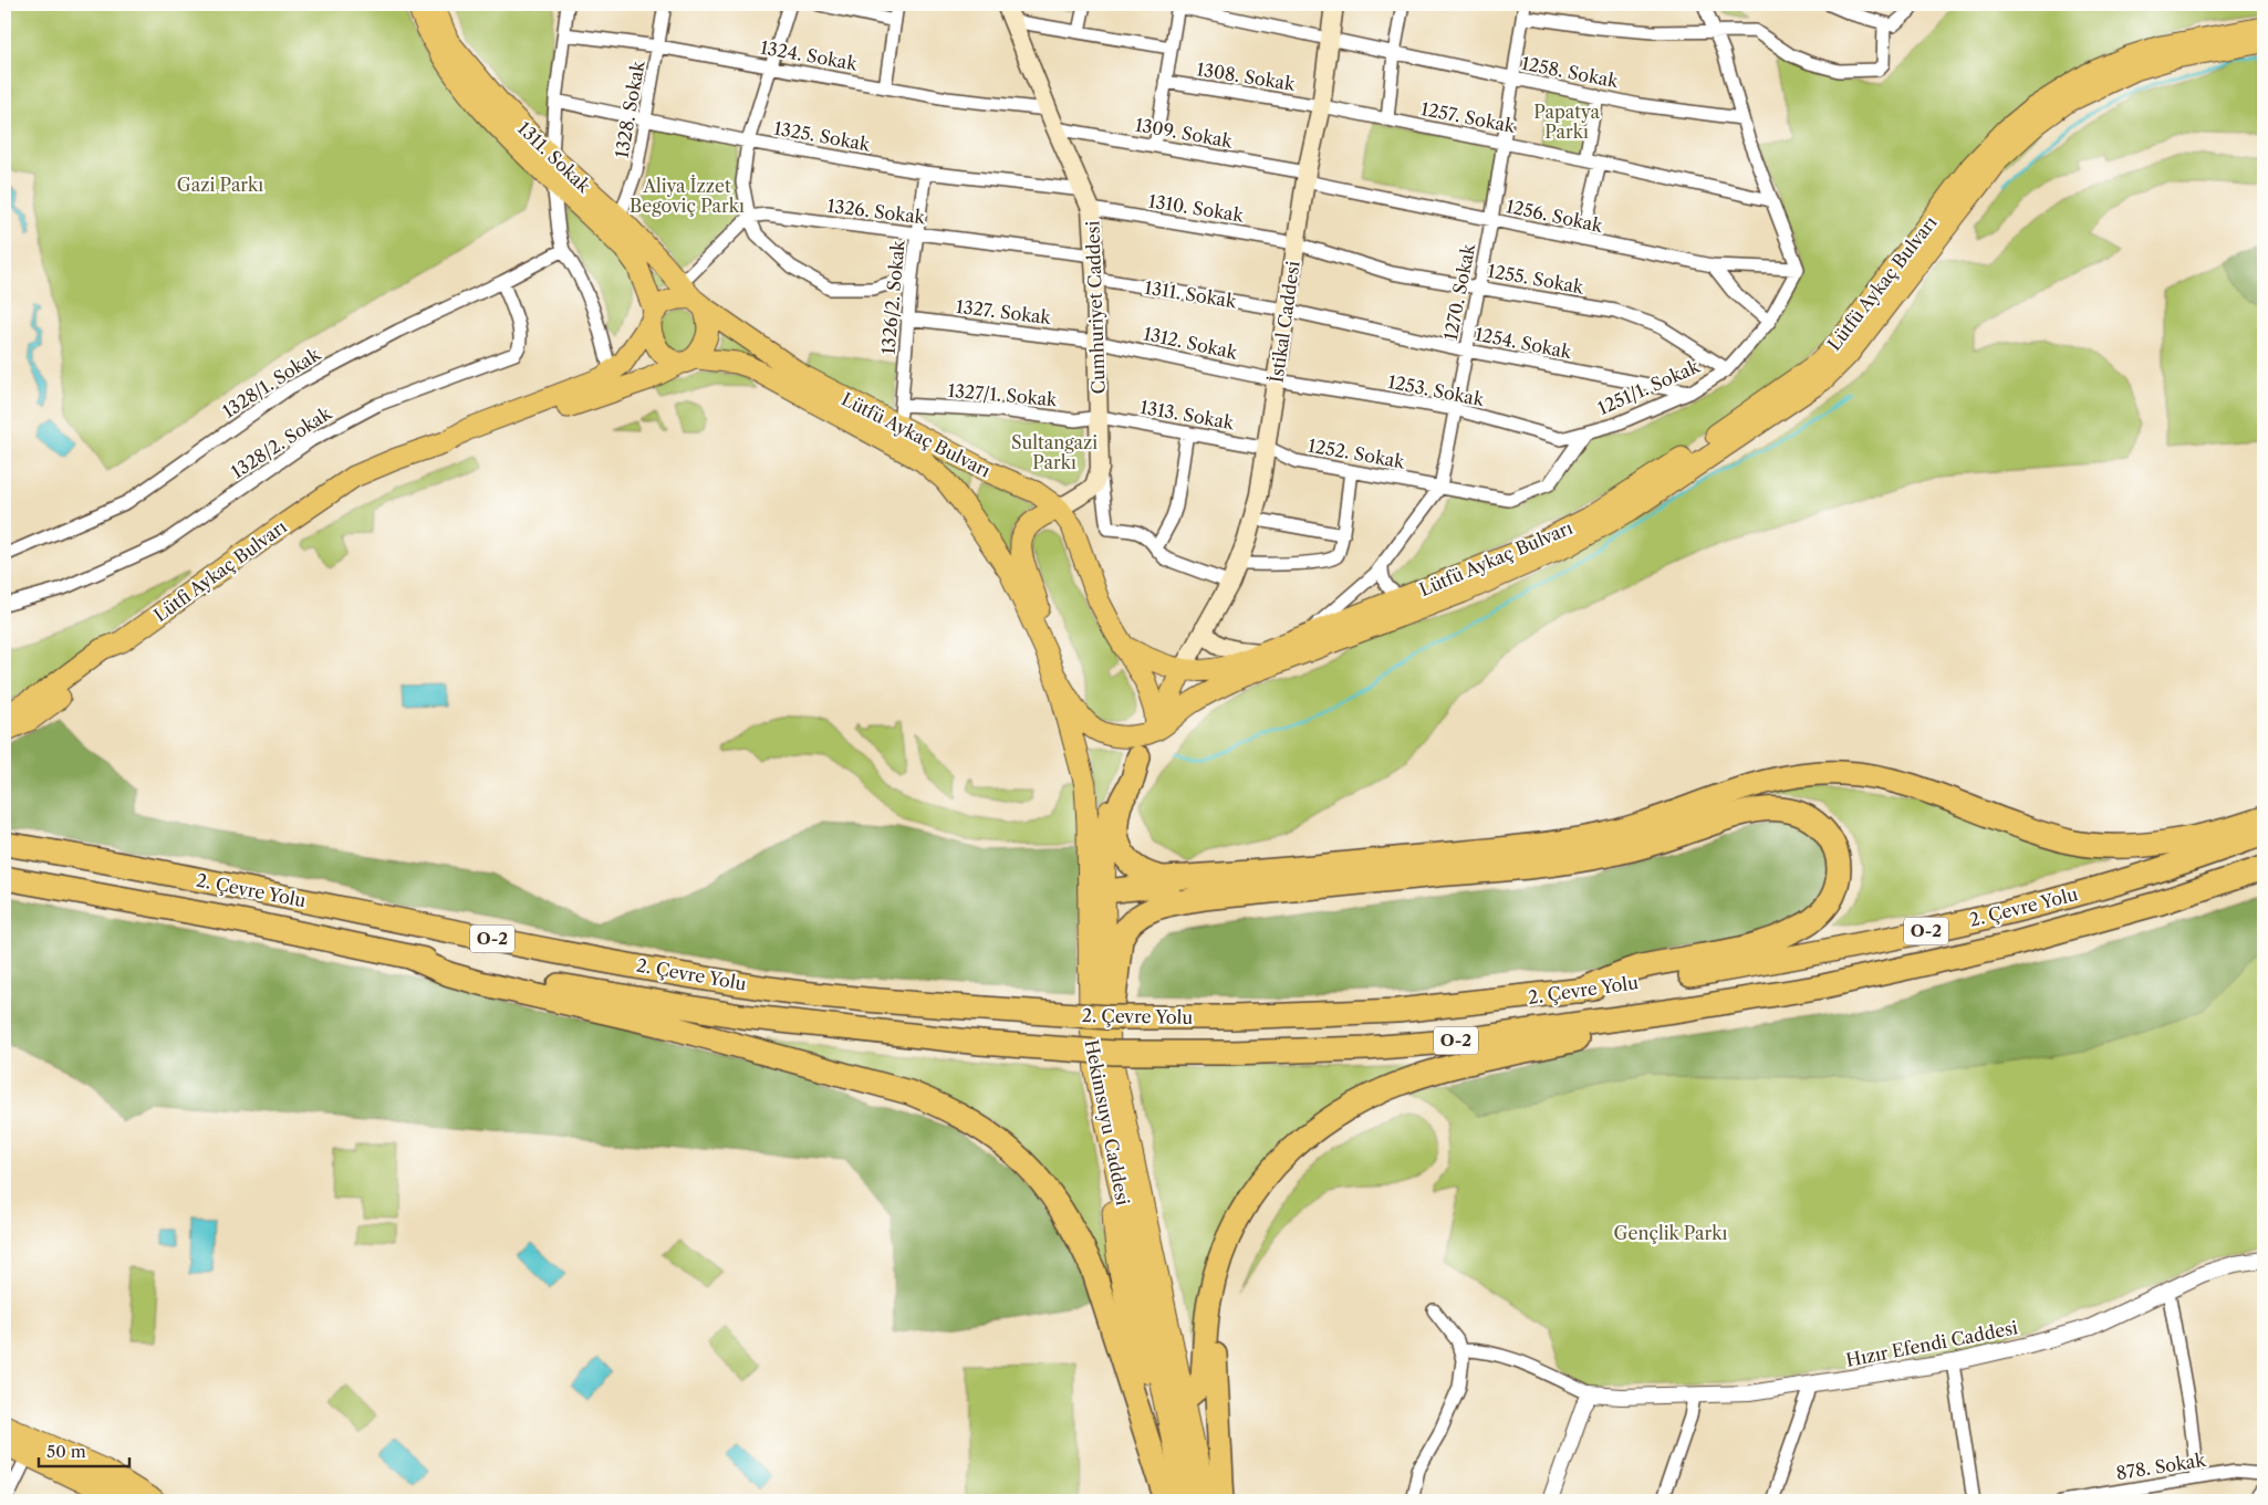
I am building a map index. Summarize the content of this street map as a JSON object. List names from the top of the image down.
{
  "streets": {
    "highway": ["2. Çevre Yolu", "O-2"],
    "main road": [
      "1311. Sokak",
      "Lütfü Aykaç Bulvarı",
      "Cumhuriyet Caddesi",
      "İstikal Caddesi",
      "Lütfi Aykaç Bulvarı",
      "Hekimsuyu Caddesi"
    ],
    "street": [
      "1324. Sokak",
      "1258. Sokak",
      "1308. Sokak",
      "1328. Sokak",
      "1257. Sokak",
      "1309. Sokak",
      "1325. Sokak",
      "1310. Sokak",
      "1326. Sokak",
      "1256. Sokak",
      "1255. Sokak",
      "1270. Sokak",
      "1326/2. Sokak",
      "1327. Sokak",
      "1312. Sokak",
      "1254. Sokak",
      "1328/1. Sokak",
      "1251/1. Sokak",
      "1253. Sokak",
      "1327/1. Sokak",
      "1313. Sokak",
      "1328/2. Sokak",
      "1252. Sokak",
      "Hızır Efendi Caddesi",
      "878. Sokak"
    ]
  },
  "crossings": [
    ["1324. Sokak", "1328. Sokak"],
    ["1324. Sokak", "Cumhuriyet Caddesi"],
    ["1258. Sokak", "1270. Sokak"],
    ["1258. Sokak", "İstikal Caddesi"],
    ["1308. Sokak", "1257. Sokak"],
    ["1308. Sokak", "İstikal Caddesi"],
    ["1328. Sokak", "1325. Sokak"],
    ["1328. Sokak", "1311. Sokak"],
    ["1257. Sokak", "1270. Sokak"],
    ["1257. Sokak", "İstikal Caddesi"],
    ["1309. Sokak", "1256. Sokak"],
    ["1309. Sokak", "Cumhuriyet Caddesi"],
    ["1309. Sokak", "İstikal Caddesi"],
    ["1325. Sokak", "1326/2. Sokak"],
    ["1325. Sokak", "Cumhuriyet Caddesi"],
    ["1311. Sokak", "Lütfü Aykaç Bulvarı"],
    ["1311. Sokak", "Cumhuriyet Caddesi"],
    ["1311. Sokak", "İstikal Caddesi"],
    ["1311. Sokak", "1254. Sokak"],
    ["1311. Sokak", "Lütfi Aykaç Bulvarı"],
    ["1310. Sokak", "1255. Sokak"],
    ["1310. Sokak", "Cumhuriyet Caddesi"],
    ["1310. Sokak", "İstikal Caddesi"],
    ["1326. Sokak", "1326/2. Sokak"],
    ["1326. Sokak", "Cumhuriyet Caddesi"],
    ["1256. Sokak", "1270. Sokak"],
    ["1256. Sokak", "İstikal Caddesi"],
    ["1256. Sokak", "1251/1. Sokak"],
    ["1255. Sokak", "1270. Sokak"],
    ["1255. Sokak", "İstikal Caddesi"],
    ["1255. Sokak", "1251/1. Sokak"],
    ["Lütfü Aykaç Bulvarı", "1270. Sokak"],
    ["Lütfü Aykaç Bulvarı", "1326/2. Sokak"],
    ["Lütfü Aykaç Bulvarı", "Cumhuriyet Caddesi"],
    ["Lütfü Aykaç Bulvarı", "İstikal Caddesi"],
    ["Lütfü Aykaç Bulvarı", "Lütfi Aykaç Bulvarı"],
    ["Lütfü Aykaç Bulvarı", "Hekimsuyu Caddesi"],
    ["1270. Sokak", "1254. Sokak"],
    ["1270. Sokak", "1251/1. Sokak"],
    ["1270. Sokak", "1253. Sokak"],
    ["1270. Sokak", "1252. Sokak"],
    ["1326/2. Sokak", "1327. Sokak"],
    ["1326/2. Sokak", "1327/1. Sokak"],
    ["Cumhuriyet Caddesi", "1327. Sokak"],
    ["Cumhuriyet Caddesi", "1312. Sokak"],
    ["Cumhuriyet Caddesi", "1327/1. Sokak"],
    ["Cumhuriyet Caddesi", "1313. Sokak"],
    ["1327. Sokak", "1312. Sokak"],
    ["İstikal Caddesi", "1312. Sokak"],
    ["İstikal Caddesi", "1254. Sokak"],
    ["İstikal Caddesi", "1253. Sokak"],
    ["İstikal Caddesi", "1313. Sokak"],
    ["İstikal Caddesi", "1252. Sokak"],
    ["1312. Sokak", "1253. Sokak"],
    ["1254. Sokak", "1251/1. Sokak"],
    ["1328/1. Sokak", "1328/2. Sokak"],
    ["1251/1. Sokak", "1253. Sokak"],
    ["1251/1. Sokak", "1252. Sokak"],
    ["1327/1. Sokak", "1313. Sokak"],
    ["1313. Sokak", "1252. Sokak"]
  ],
  "parks": [
    "Papatya Parkı",
    "Gazi Parkı",
    "Aliya İzzet Begoviç Parkı",
    "Sultangazi Parkı",
    "Gençlik Parkı"
  ],
  "scale_bar": "50 m"
}
